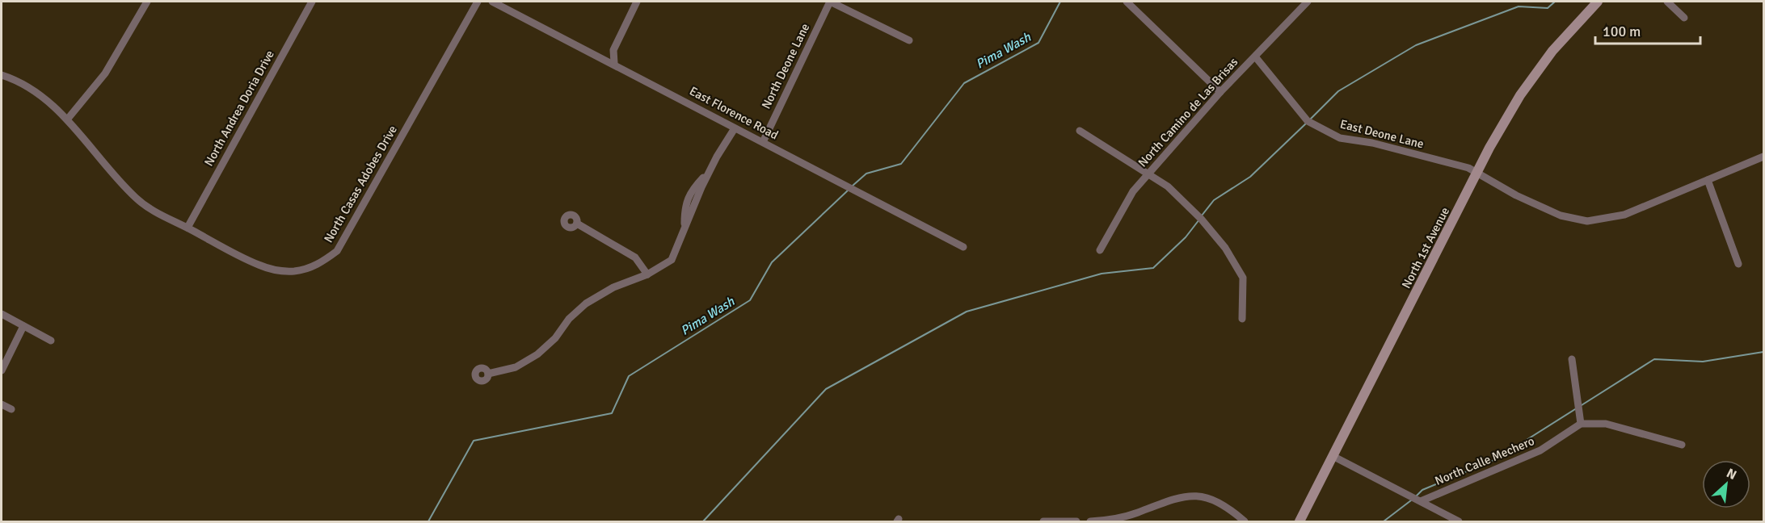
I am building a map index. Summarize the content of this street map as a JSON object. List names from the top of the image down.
{
  "streets": {
    "main road": ["North 1st Avenue"],
    "street": [
      "North Deone Lane",
      "North Andrea Doria Drive",
      "North Camino de Las Brisas",
      "East Florence Road",
      "East Deone Lane",
      "North Casas Adobes Drive",
      "North Calle Mechero"
    ]
  },
  "crossings": [
    ["North Deone Lane", "East Florence Road"],
    ["North Andrea Doria Drive", "North Casas Adobes Drive"],
    ["North Camino de Las Brisas", "East Deone Lane"],
    ["East Deone Lane", "North 1st Avenue"]
  ],
  "water": ["Pima Wash"],
  "scale_bar": "100 m",
  "north": "top right"
}
